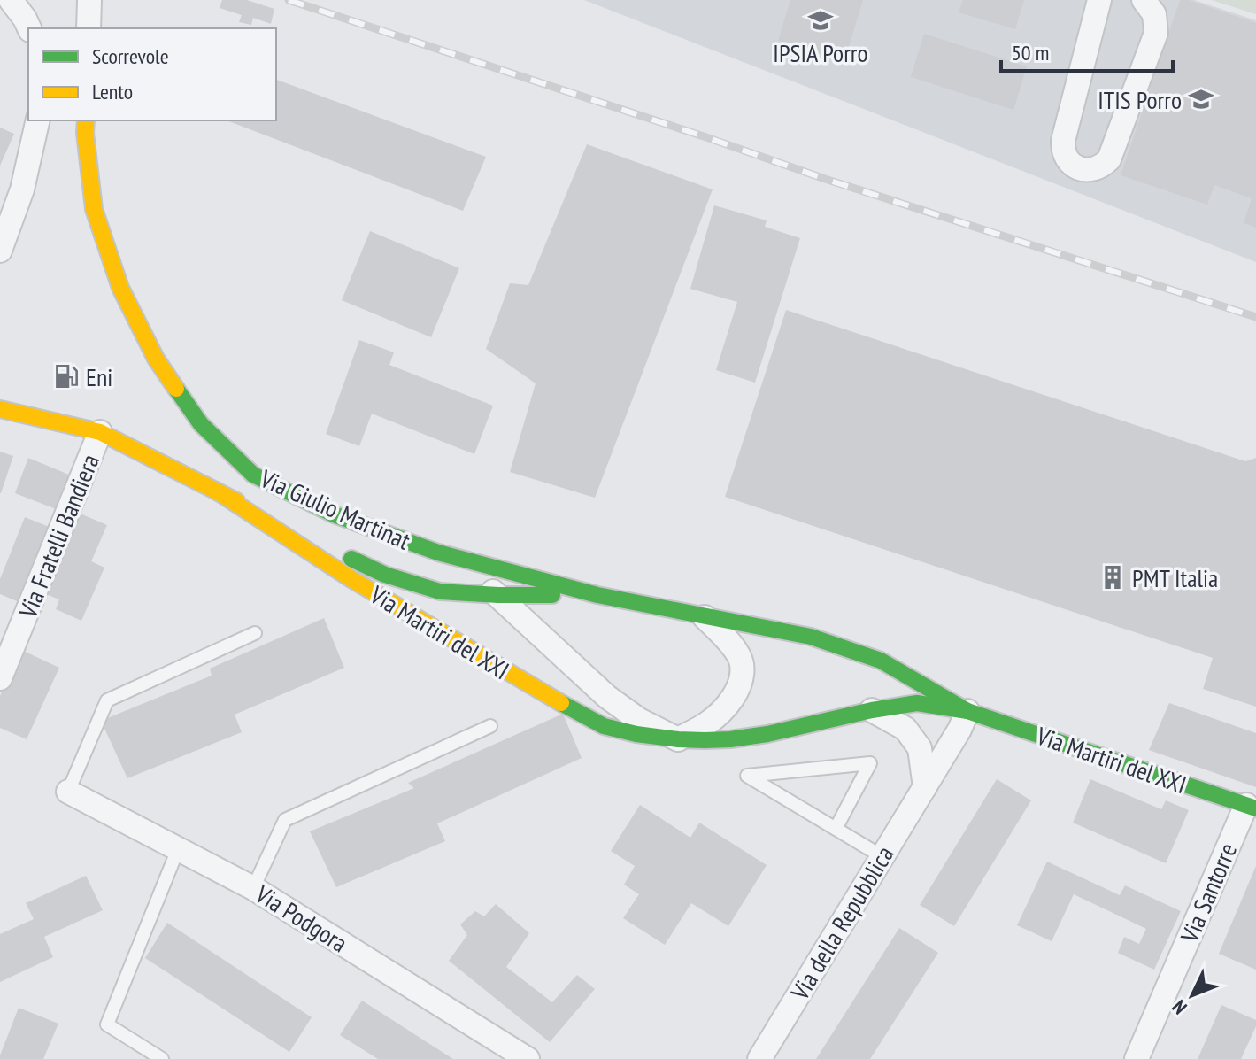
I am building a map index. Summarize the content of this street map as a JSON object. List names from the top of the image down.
{
  "streets": {
    "street": [
      "Via Giulio Martinat",
      "Via Fratelli Bandiera",
      "Via Martiri del XXI",
      "Via Santorre",
      "Via Podgora",
      "Via della Repubblica"
    ]
  },
  "crossings": [
    ["Via Giulio Martinat", "Via Martiri del XXI"],
    ["Via Fratelli Bandiera", "Via Martiri del XXI"],
    ["Via Martiri del XXI", "Via Santorre"],
    ["Via Martiri del XXI", "Via della Repubblica"]
  ],
  "places": {
    "school or university": ["IPSIA Porro", "ITIS Porro"],
    "fuel station": ["Eni"],
    "building": ["PMT Italia"]
  },
  "legend": ["Scorrevole", "Lento"],
  "scale_bar": "50 m",
  "north": "bottom left"
}
